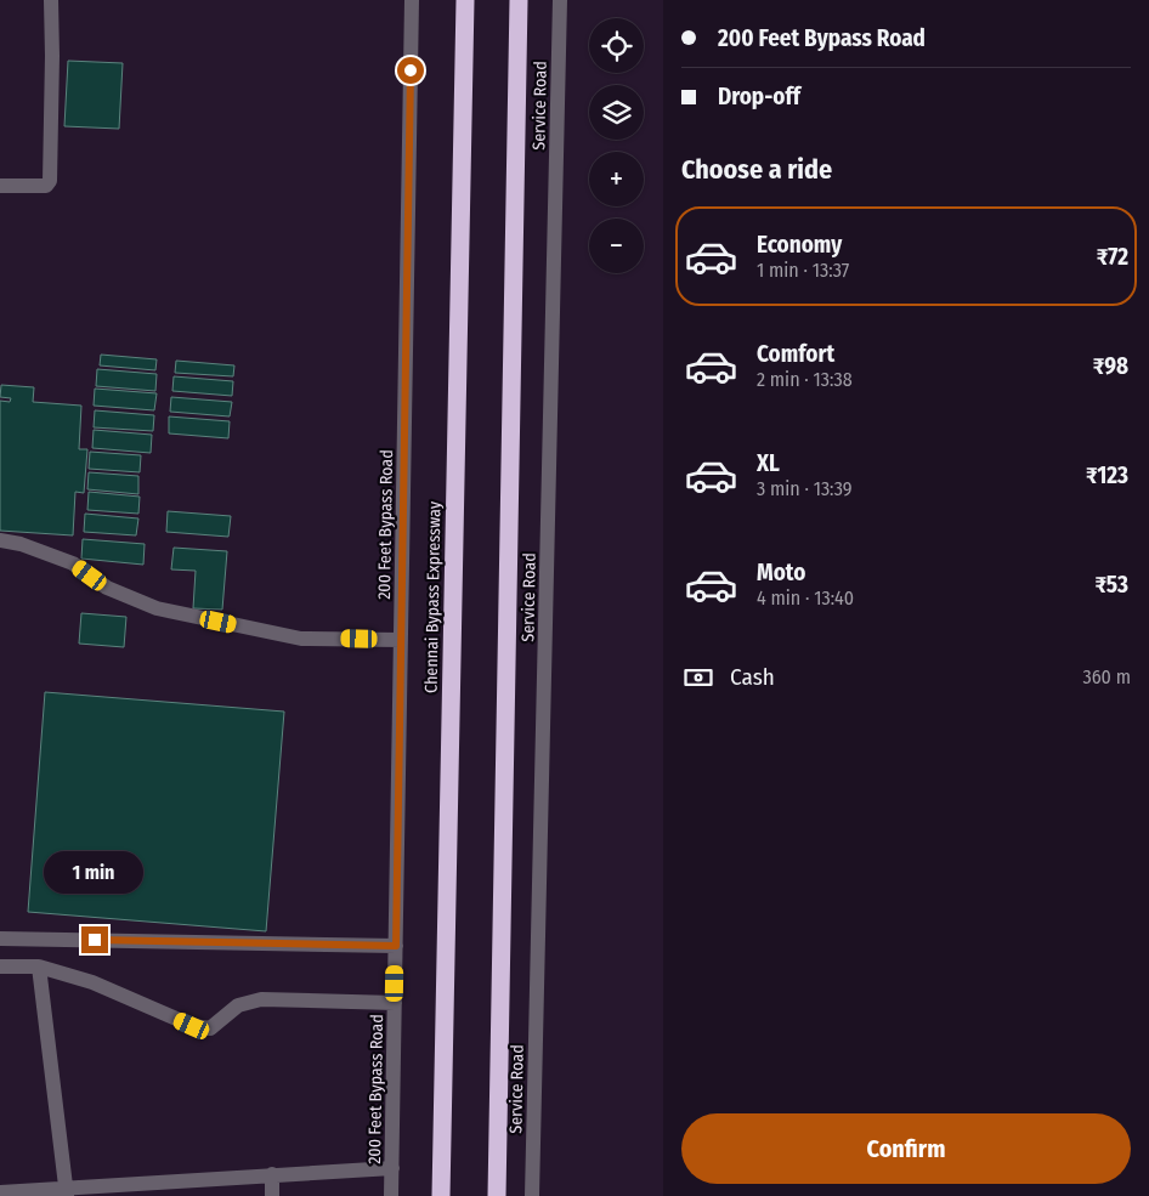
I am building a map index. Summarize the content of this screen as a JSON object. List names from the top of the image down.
{
  "streets": {
    "highway": ["Chennai Bypass Expressway"],
    "street": ["Service Road", "200 Feet Bypass Road"]
  },
  "page": {
    "banner": ["200 Feet Bypass Road", "Drop-off"],
    "map_buttons": ["+", "−"],
    "heading": "Choose a ride",
    "list": [
      {
        "name": "Economy",
        "note": "1 min · 13:37",
        "value": "₹72"
      },
      {
        "name": "Comfort",
        "note": "2 min · 13:38",
        "value": "₹98"
      },
      {
        "name": "XL",
        "note": "3 min · 13:39",
        "value": "₹123"
      },
      {
        "name": "Moto",
        "note": "4 min · 13:40",
        "value": "₹53"
      }
    ],
    "pay": ["Cash", "360 m"],
    "bubble": "1 min",
    "buttons": "Confirm"
  }
}
